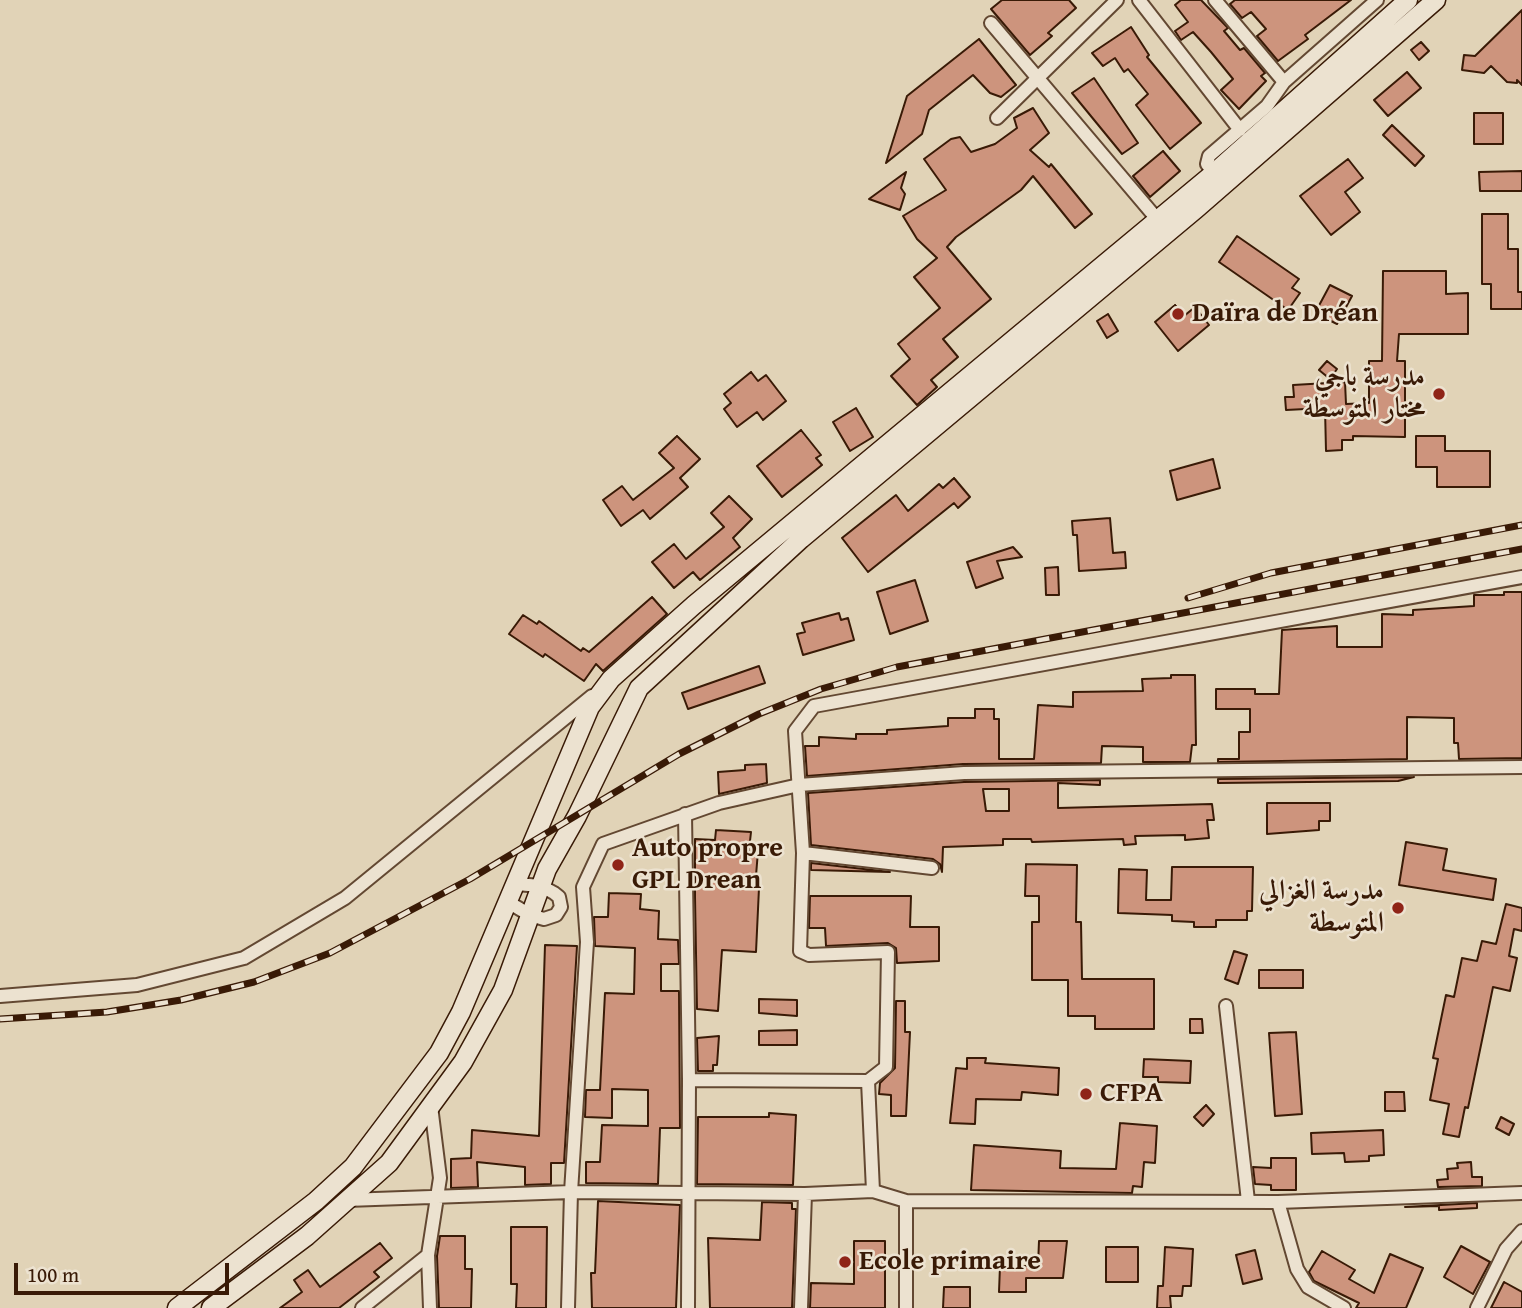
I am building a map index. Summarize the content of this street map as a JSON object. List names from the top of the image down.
{
  "places": [
    "Daïra de Dréan",
    "مدرسة باجي مختار المتوسطة",
    "Auto propre GPL Drean",
    "مدرسة الغزالي المتوسطة",
    "CFPA",
    "Ecole primaire"
  ],
  "scale_bar": "100 m"
}
